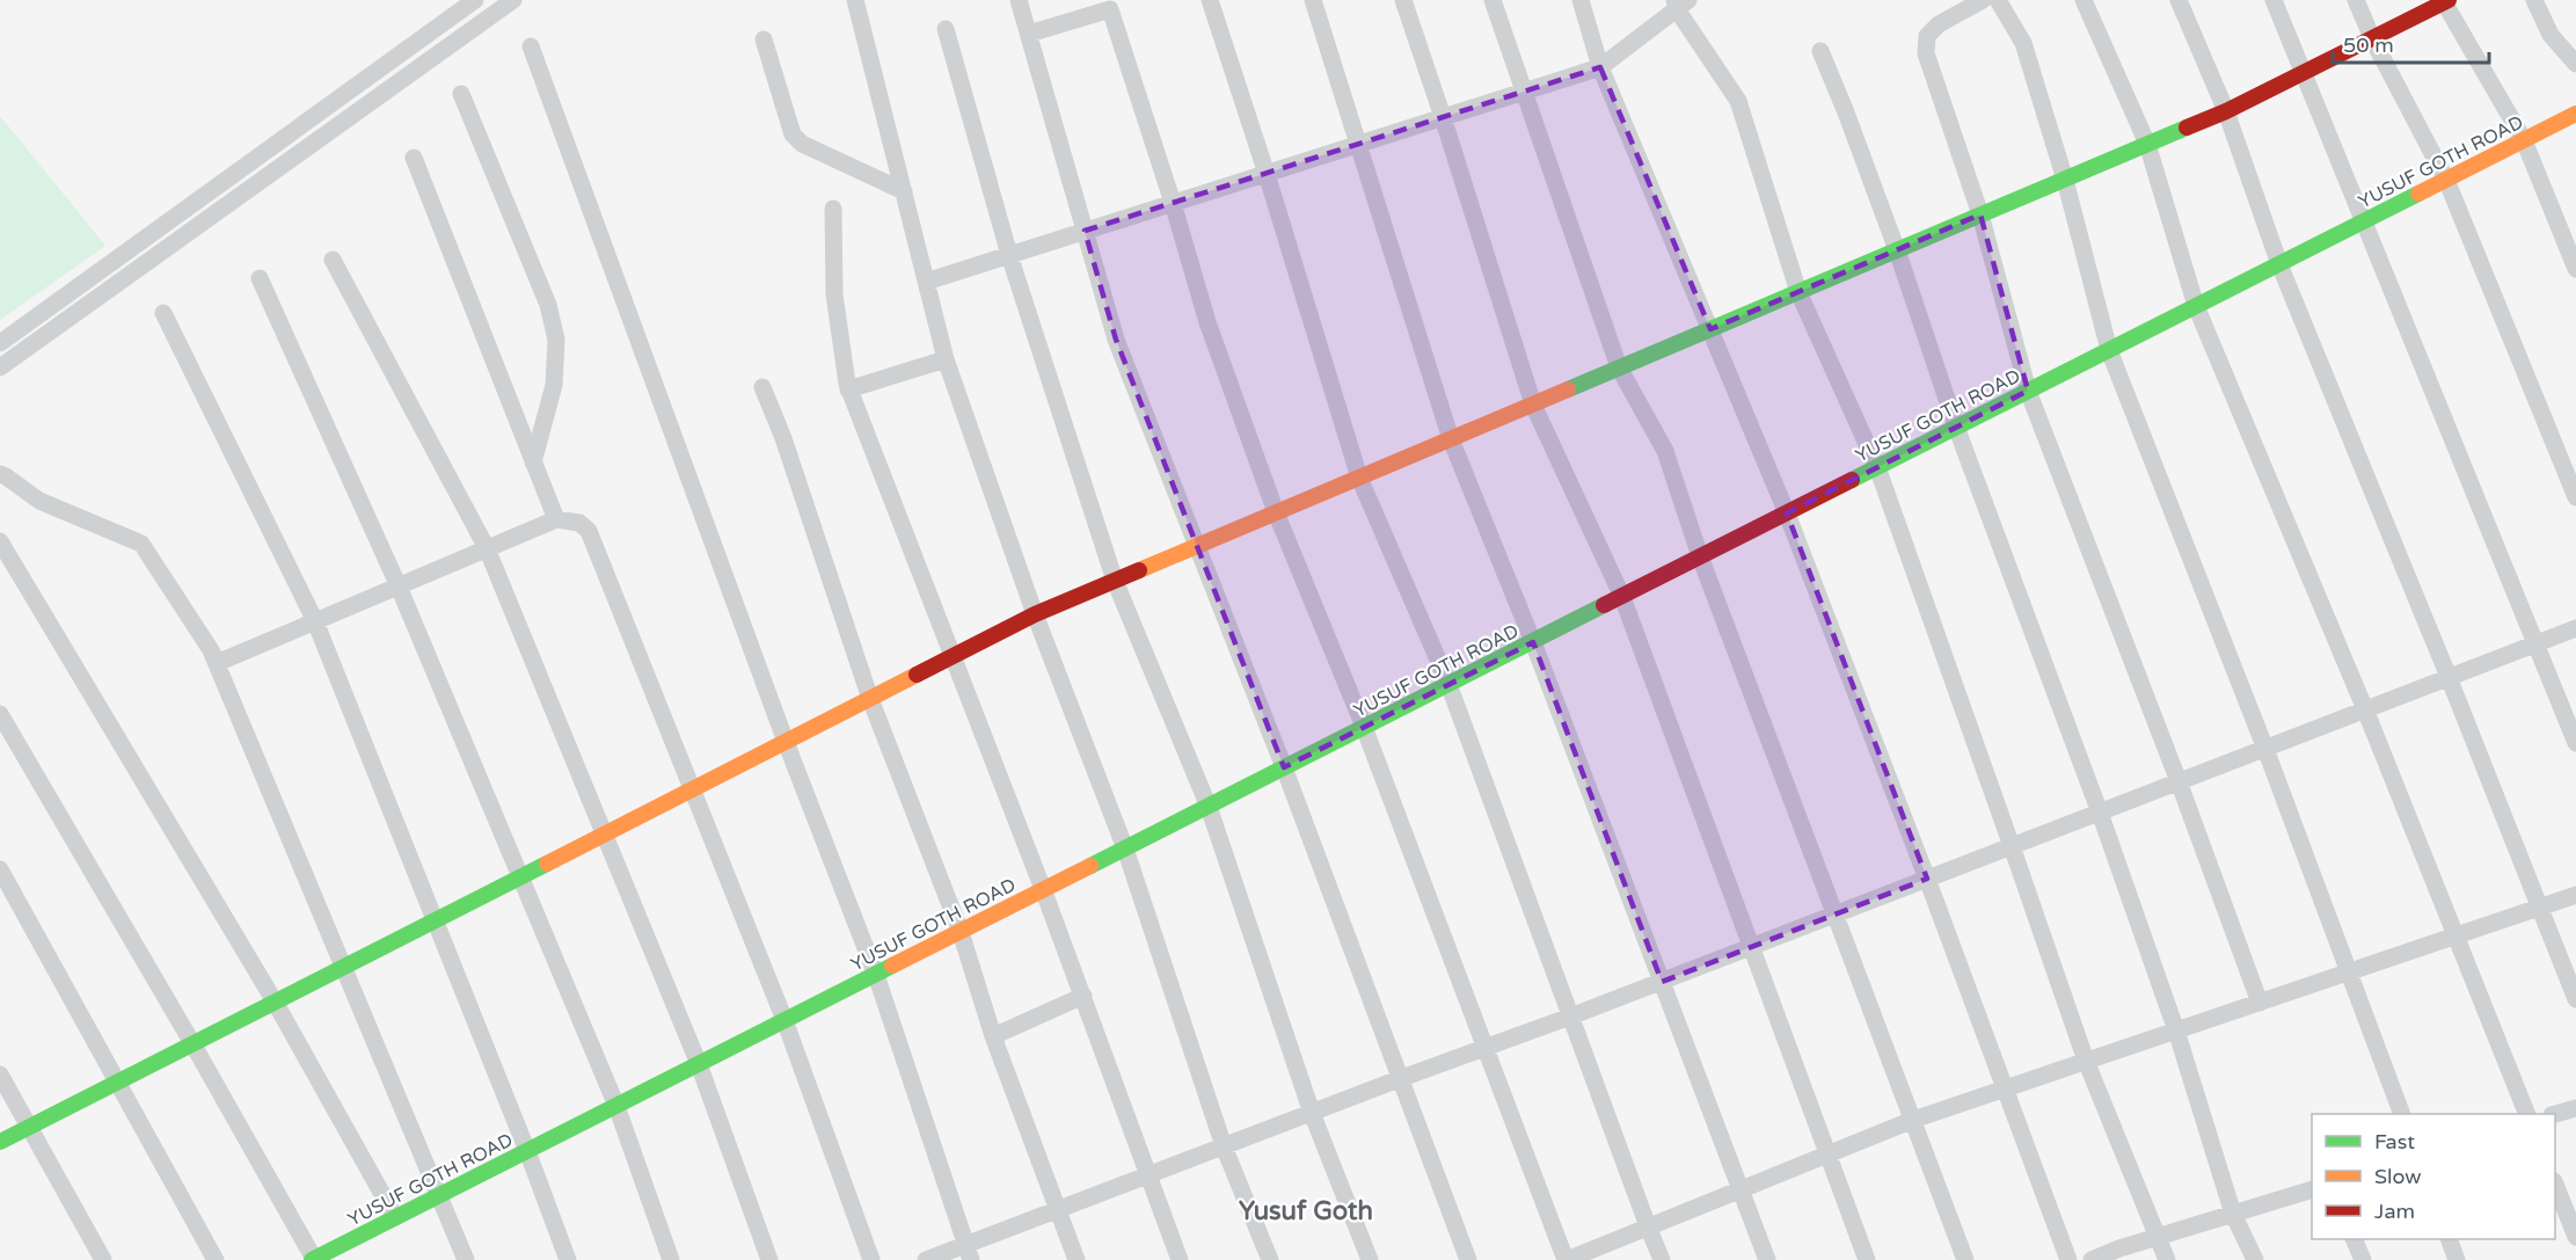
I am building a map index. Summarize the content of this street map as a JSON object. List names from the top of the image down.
{
  "streets": {
    "street": ["YUSUF GOTH ROAD"]
  },
  "districts": ["Yusuf Goth"],
  "legend": ["Fast", "Slow", "Jam"],
  "scale_bar": "50 m"
}
